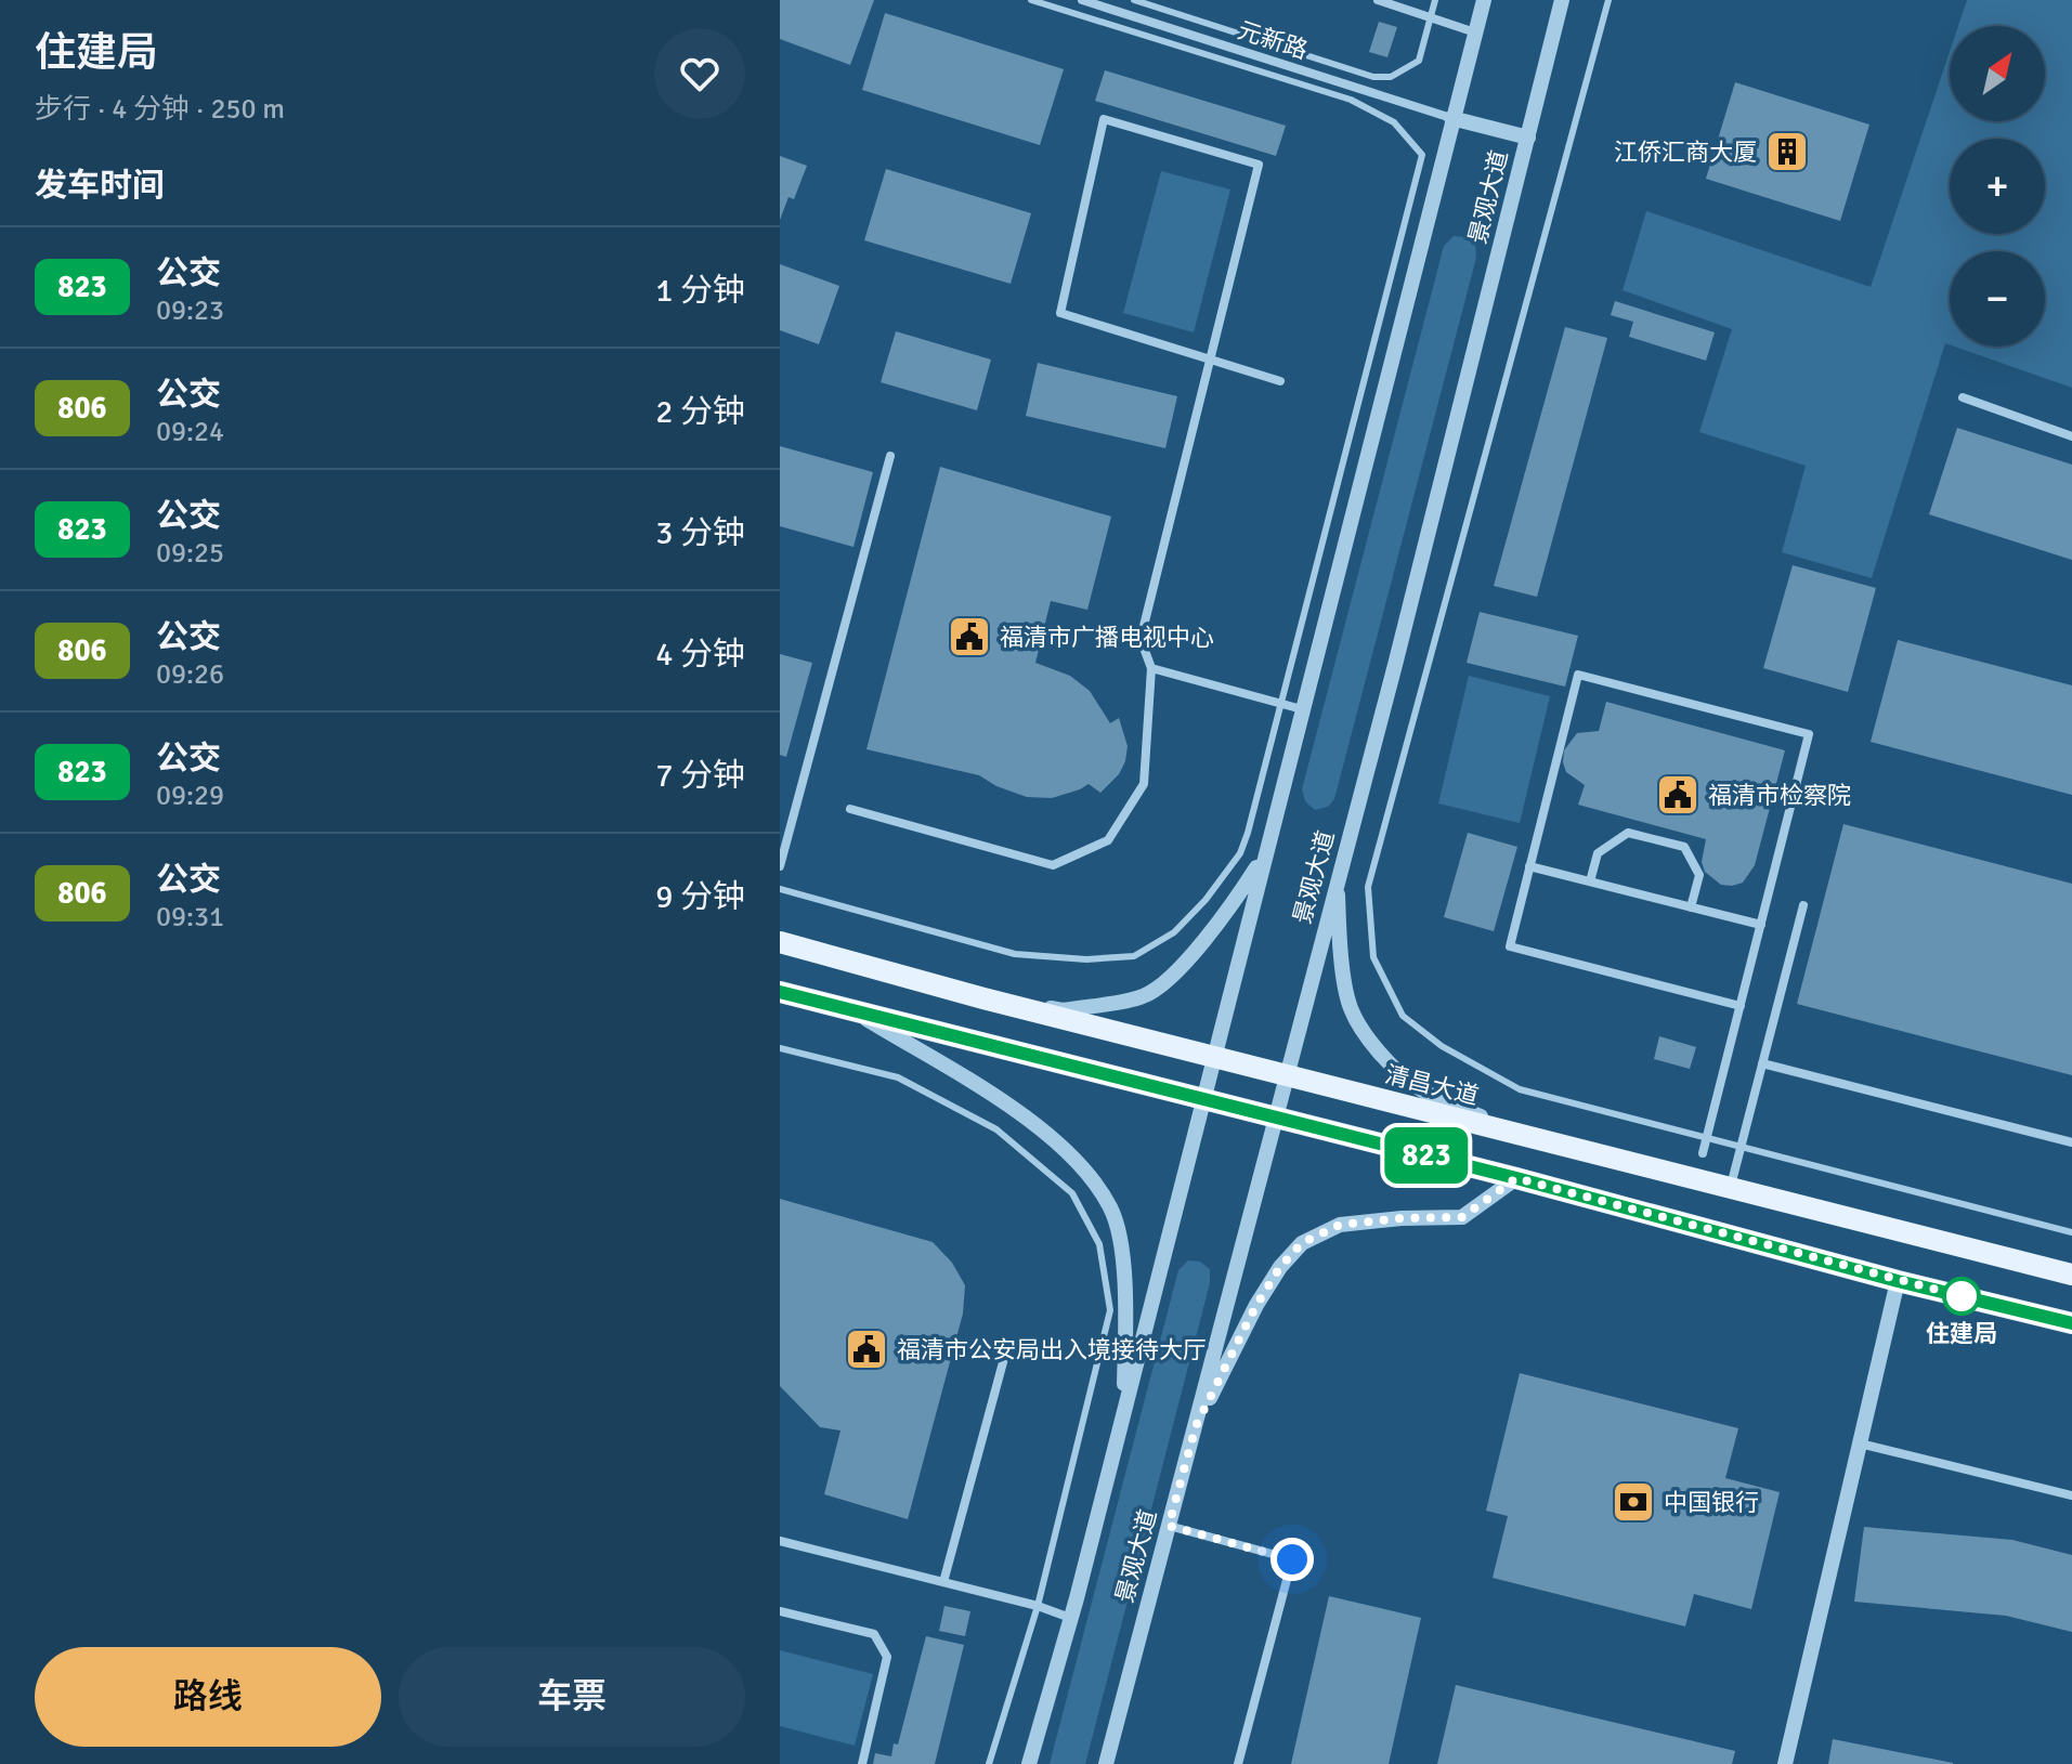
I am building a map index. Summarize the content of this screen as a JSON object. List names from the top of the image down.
{
  "streets": {
    "main road": ["清昌大道"],
    "street": ["元新路", "景观大道"]
  },
  "crossings": [
    ["元新路", "景观大道"],
    ["景观大道", "清昌大道"]
  ],
  "places": {
    "building": ["江侨汇商大厦"],
    "public building": ["福清市广播电视中心", "福清市检察院", "福清市公安局出入境接待大厅"],
    "other": ["住建局"],
    "bank": ["中国银行"]
  },
  "lines": ["bus line 823"],
  "north": "top right",
  "page": {
    "heading": [
      ["住建局", "步行 · 4 分钟 · 250 m"],
      "发车时间"
    ],
    "on_map": "823",
    "map_buttons": ["+", "−"],
    "list": [
      {
        "mark": "823",
        "name": "公交",
        "note": "09:23",
        "value": "1 分钟"
      },
      {
        "mark": "806",
        "name": "公交",
        "note": "09:24",
        "value": "2 分钟"
      },
      {
        "mark": "823",
        "name": "公交",
        "note": "09:25",
        "value": "3 分钟"
      },
      {
        "mark": "806",
        "name": "公交",
        "note": "09:26",
        "value": "4 分钟"
      },
      {
        "mark": "823",
        "name": "公交",
        "note": "09:29",
        "value": "7 分钟"
      },
      {
        "mark": "806",
        "name": "公交",
        "note": "09:31",
        "value": "9 分钟"
      }
    ],
    "buttons": ["路线", "车票"]
  }
}
